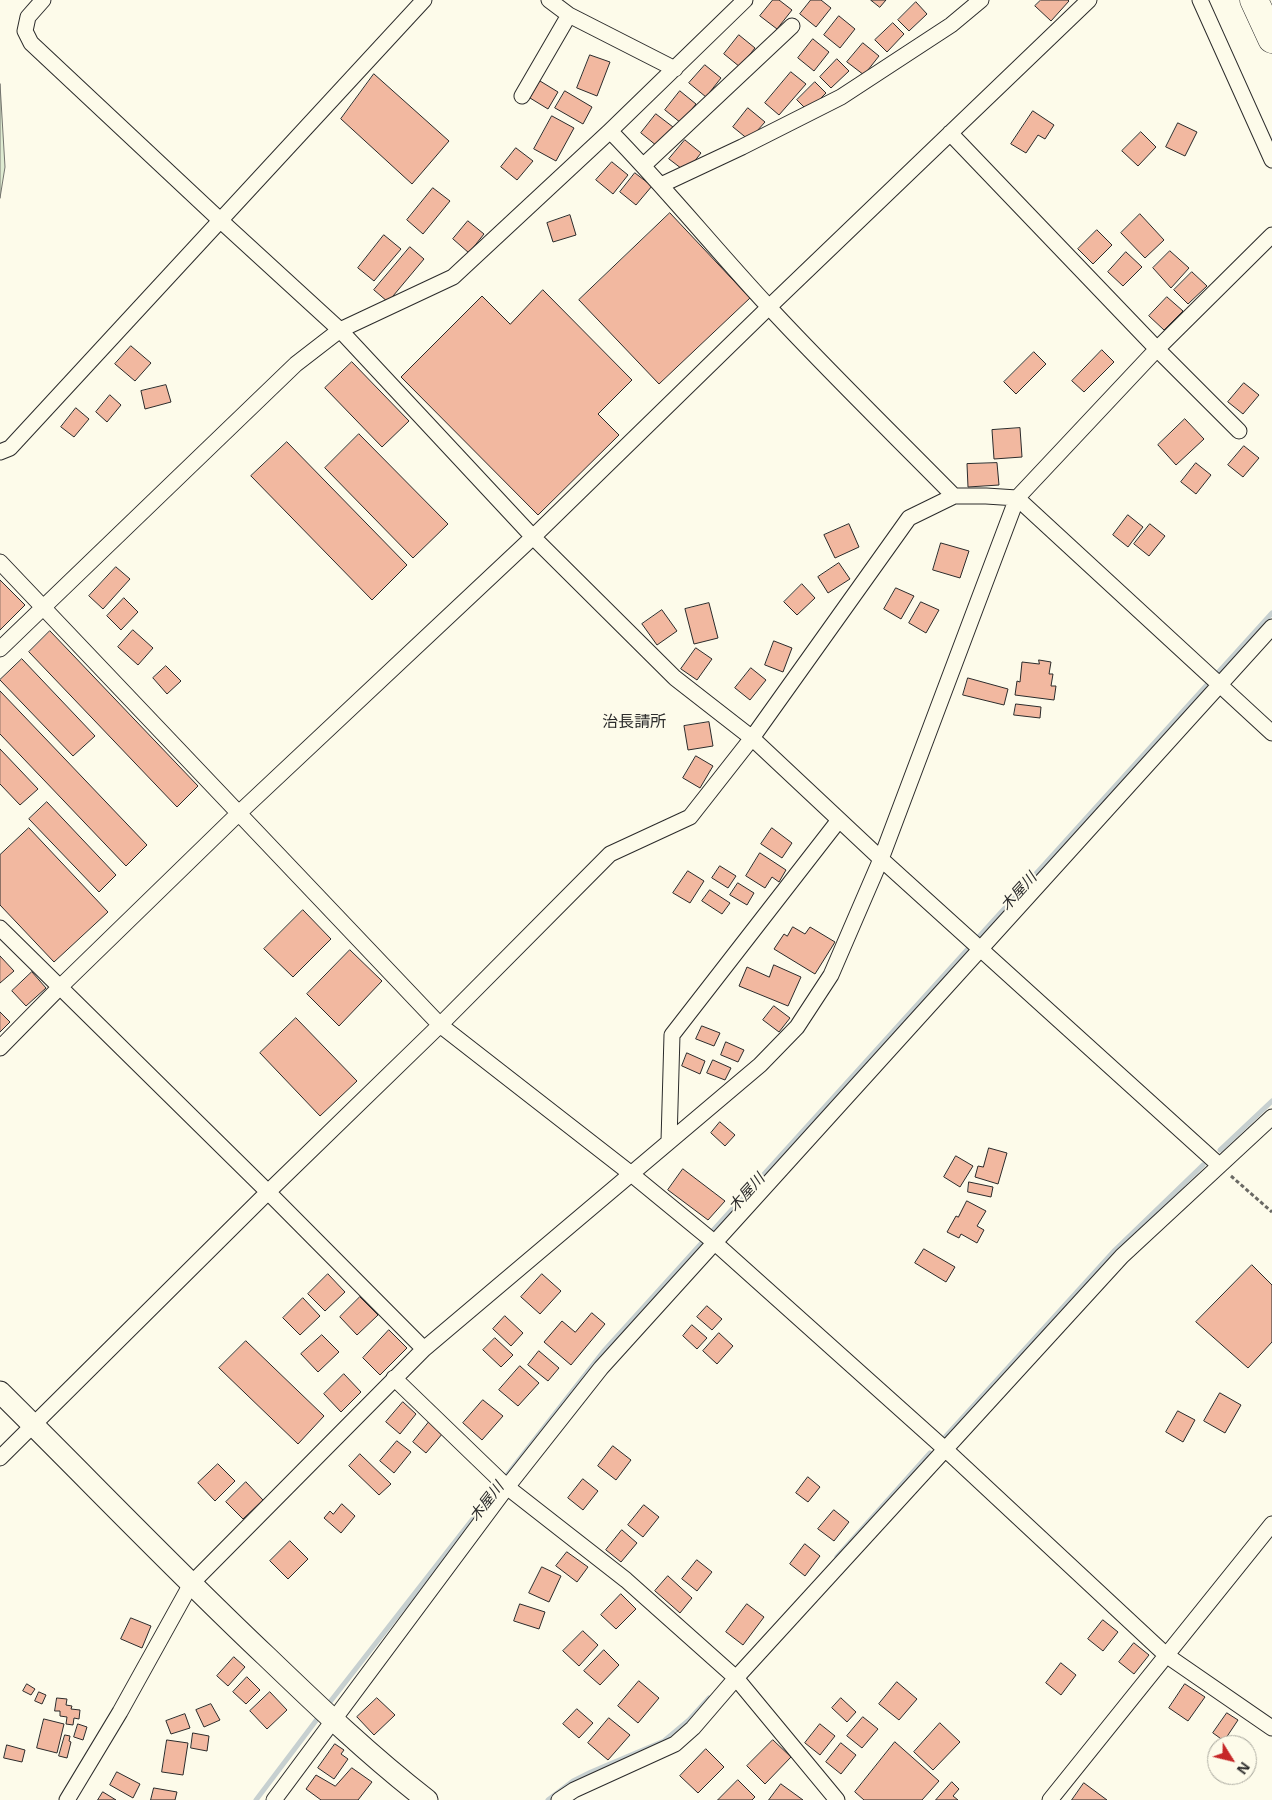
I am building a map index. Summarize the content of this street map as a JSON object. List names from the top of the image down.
{
  "districts": ["治長請所"],
  "water": ["木屋川"],
  "north": "bottom right"
}
